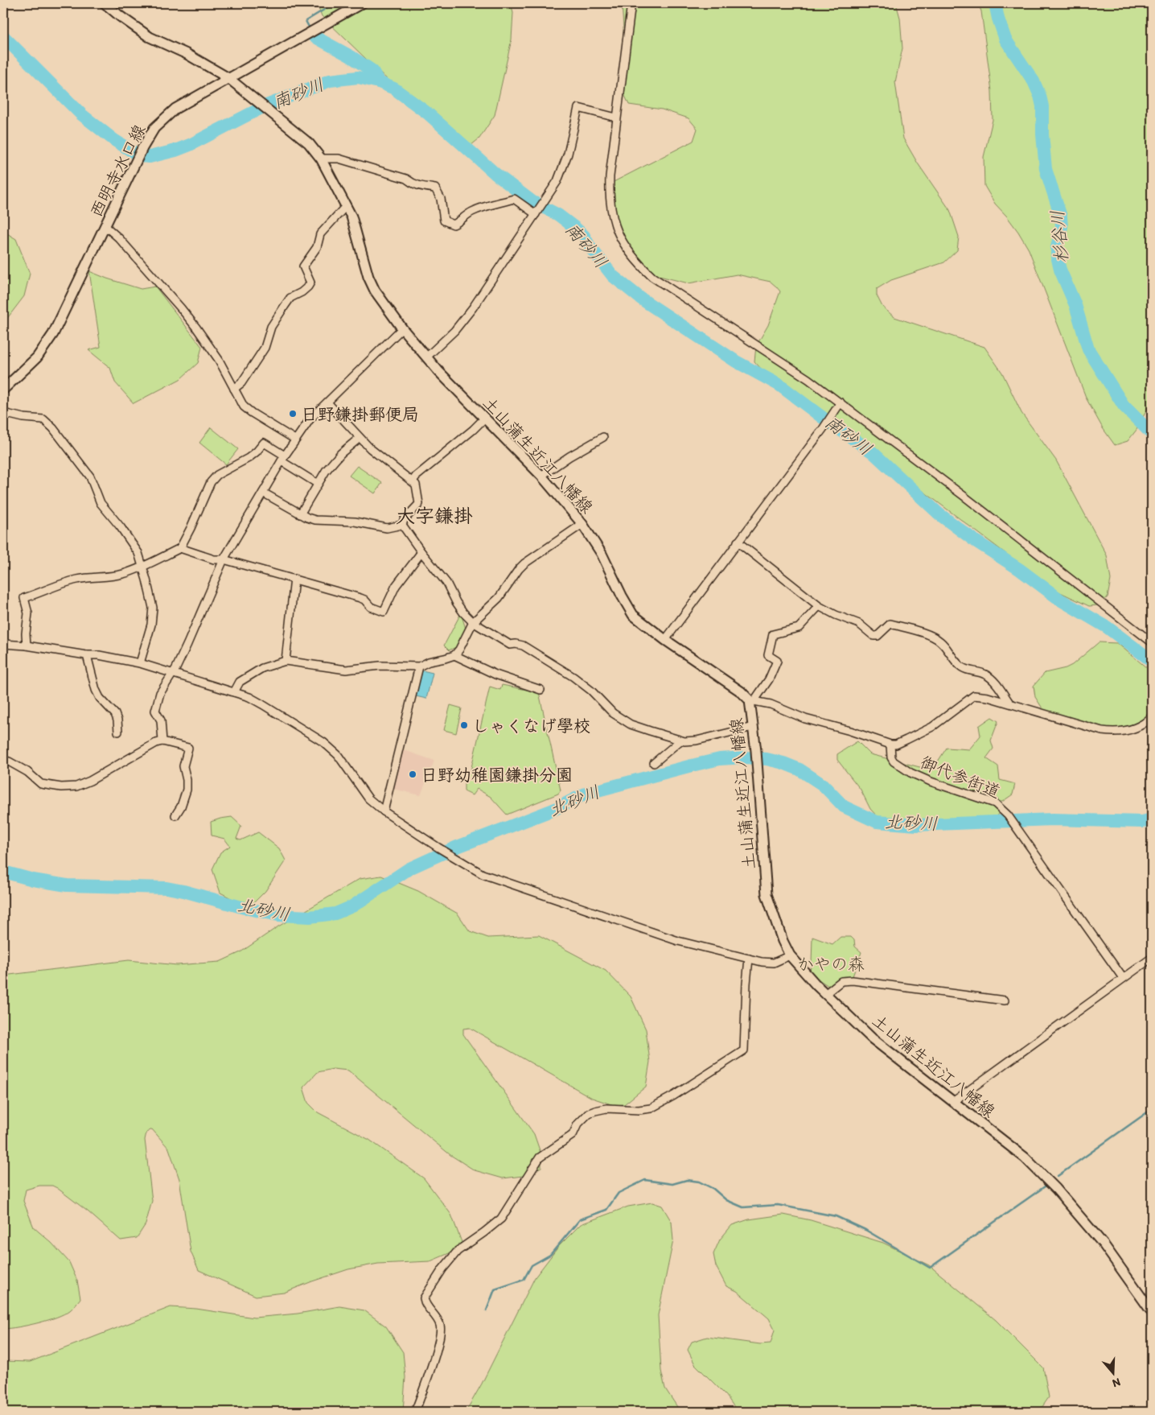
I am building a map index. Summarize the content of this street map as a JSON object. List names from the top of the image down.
{
  "streets": {
    "main road": ["西明寺水口線", "土山蒲生近江八幡線"],
    "street": ["御代参街道"]
  },
  "crossings": [
    ["西明寺水口線", "土山蒲生近江八幡線"]
  ],
  "districts": ["大字鎌掛"],
  "water": ["南砂川", "杉谷川", "北砂川"],
  "parks": ["かやの森"],
  "places": ["日野鎌掛郵便局", "しゃくなげ學校", "日野幼稚園鎌掛分園"],
  "north": "bottom"
}
